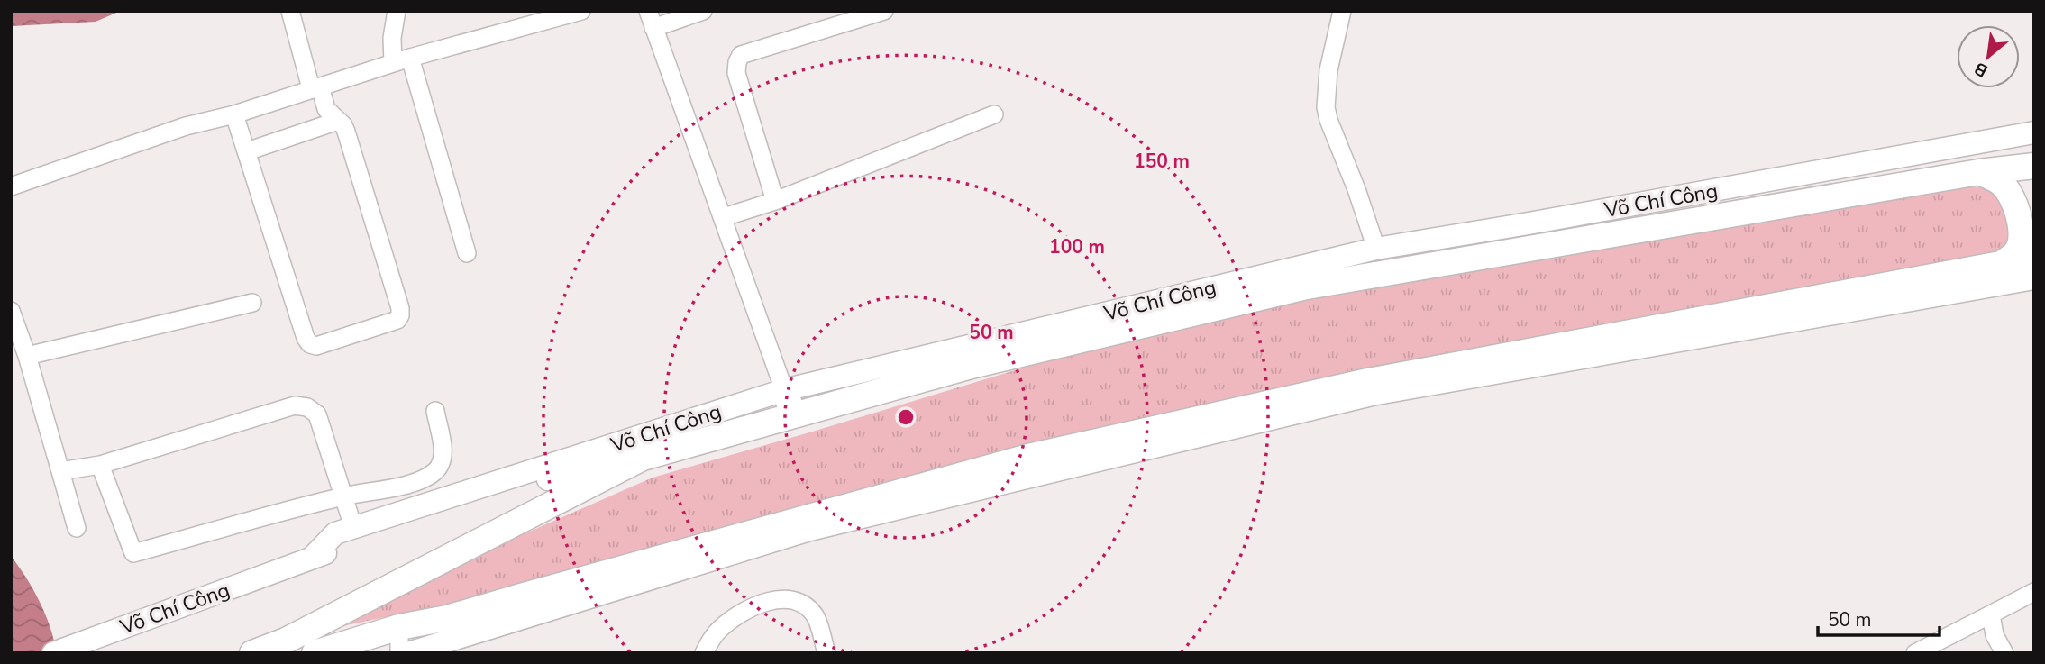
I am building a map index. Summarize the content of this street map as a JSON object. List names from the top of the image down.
{
  "streets": {
    "highway": ["Võ Chí Công"]
  },
  "scale_bar": "50 m",
  "north": "bottom left",
  "rings": ["150 m", "100 m", "50 m"]
}
